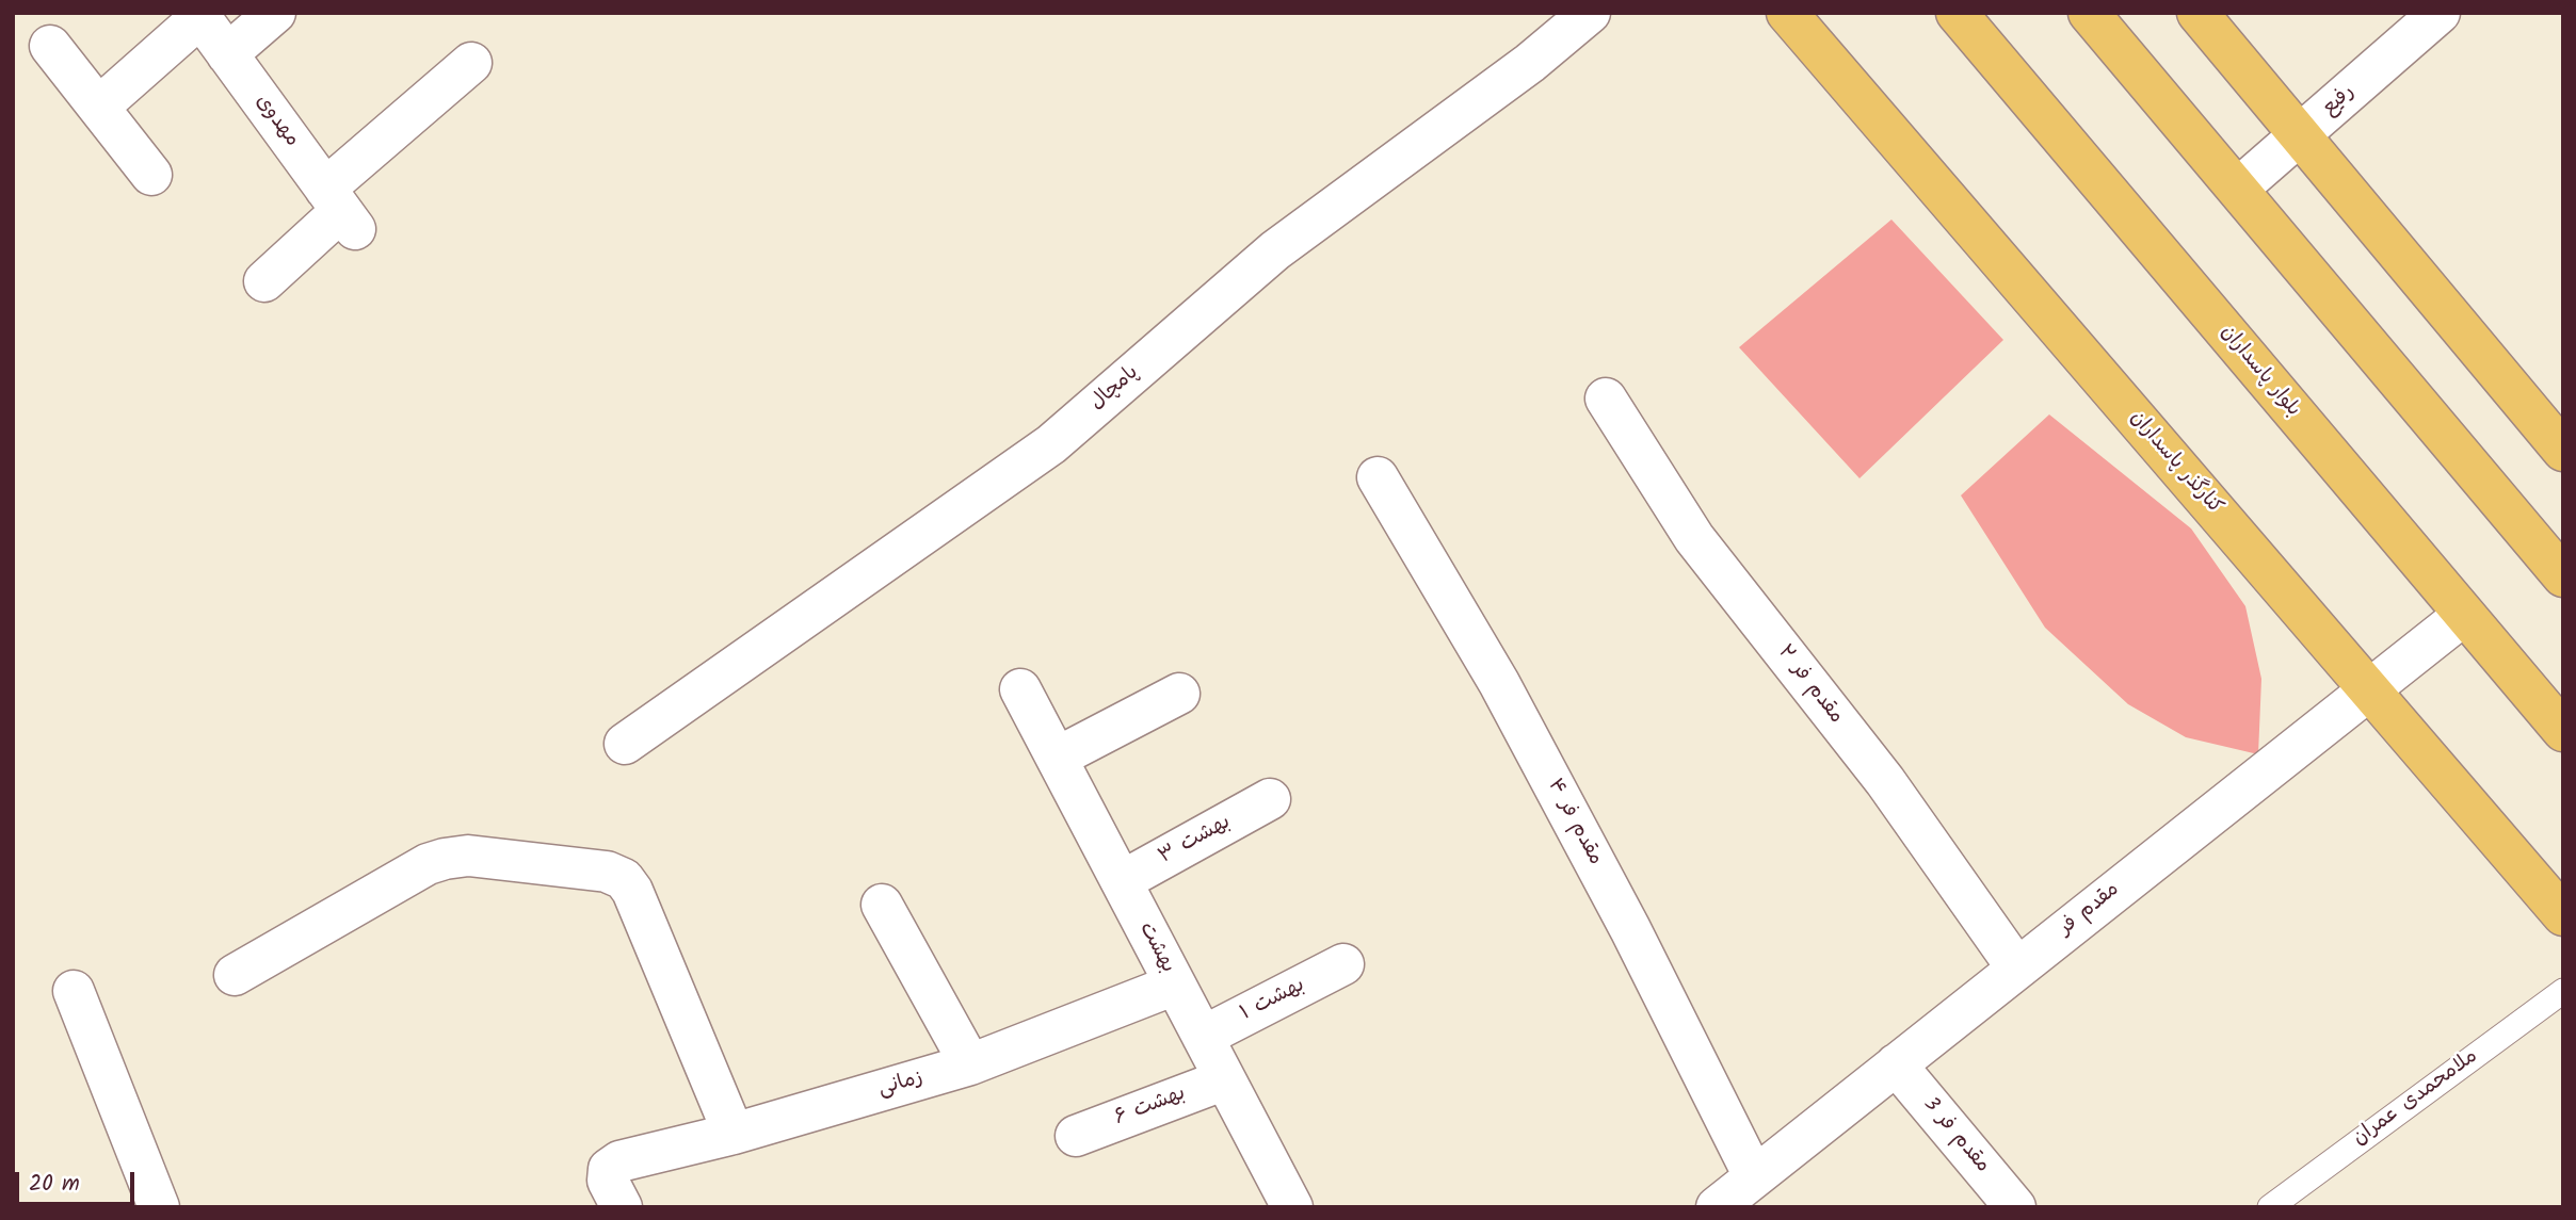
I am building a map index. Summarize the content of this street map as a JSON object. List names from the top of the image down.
{
  "streets": {
    "main road": ["بلوار پاسداران", "کنارگذر پاسداران"],
    "street": [
      "رفیع",
      "مهدوی",
      "پامچال",
      "مقدم فر ۲",
      "مقدم فر ۴",
      "بهشت ۳",
      "مقدم فر",
      "بهشت",
      "بهشت ۱",
      "زمانی",
      "بهشت ۶",
      "مقدم فر 3"
    ],
    "lane": ["ملامحمدی عمران"]
  },
  "crossings": [
    ["بلوار پاسداران", "مقدم فر"],
    ["کنارگذر پاسداران", "مقدم فر"],
    ["مقدم فر ۲", "مقدم فر"],
    ["مقدم فر ۴", "مقدم فر"],
    ["بهشت ۳", "بهشت"],
    ["مقدم فر", "مقدم فر 3"],
    ["بهشت", "بهشت ۱"],
    ["بهشت", "زمانی"],
    ["بهشت", "بهشت ۶"]
  ],
  "scale_bar": "20 m"
}
